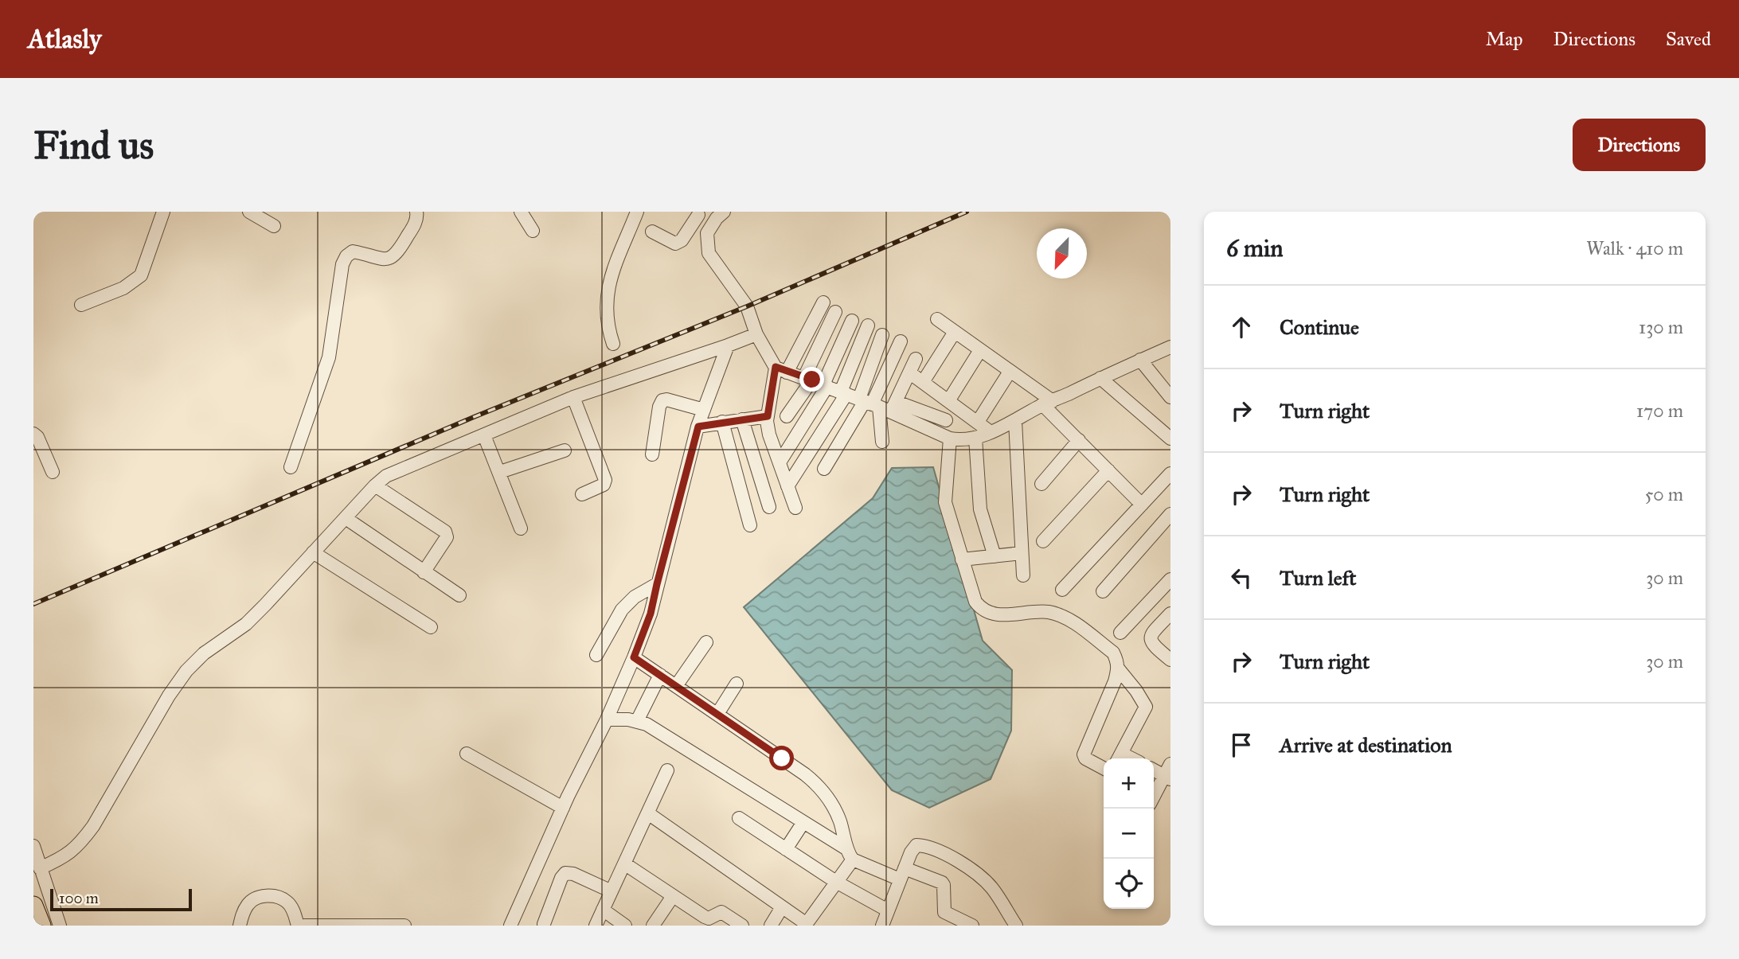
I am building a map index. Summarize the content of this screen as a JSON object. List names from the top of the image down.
{
  "scale_bar": "100 m",
  "north": "bottom left",
  "page": {
    "header": "Atlasly",
    "nav": ["Map", "Directions", "Saved"],
    "buttons": "Directions",
    "title": "Find us",
    "heading": ["6 min", "Walk · 410 m"],
    "list": [
      ["Continue", "130 m"],
      ["Turn right", "170 m"],
      ["Turn right", "50 m"],
      ["Turn left", "30 m"],
      ["Turn right", "30 m"],
      "Arrive at destination"
    ],
    "map_buttons": ["+", "−"],
    "scale": "100 m"
  }
}
